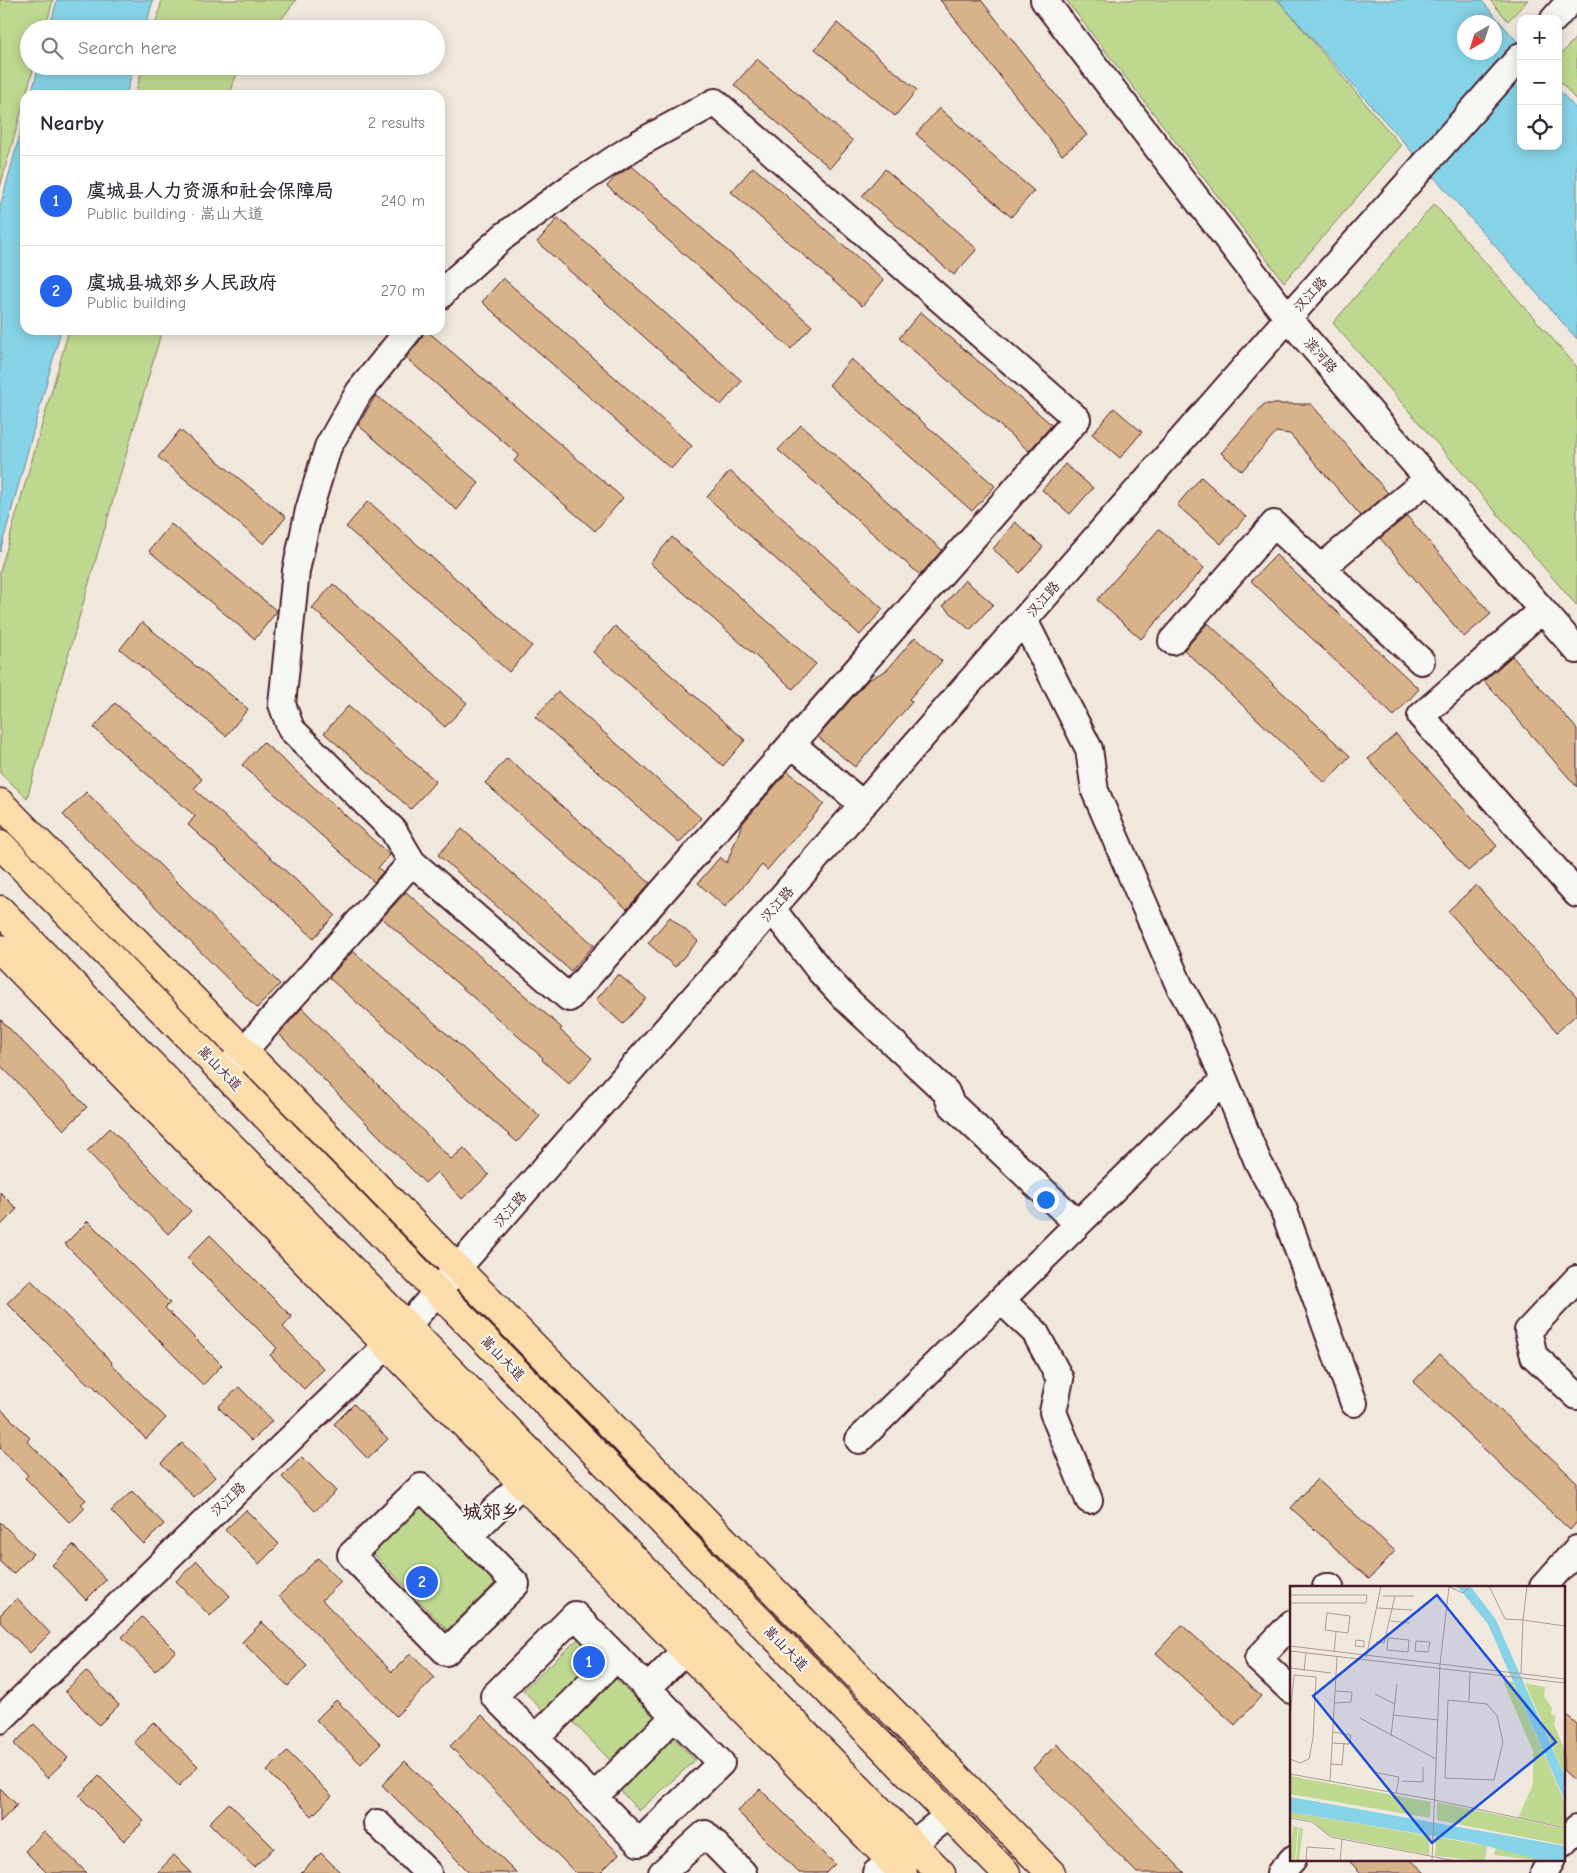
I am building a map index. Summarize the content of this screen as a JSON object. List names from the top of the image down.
{
  "streets": {
    "main road": ["嵩山大道"],
    "street": ["汉江路", "滨河路"]
  },
  "crossings": [
    ["汉江路", "滨河路"],
    ["汉江路", "嵩山大道"]
  ],
  "districts": ["城郊乡"],
  "north": "bottom left",
  "page": {
    "map_buttons": ["+", "−"],
    "search": "Search here",
    "heading": ["Nearby", "2 results"],
    "list": [
      {
        "mark": "1",
        "name": "虞城县人力资源和社会保障局",
        "note": "Public building · 嵩山大道",
        "value": "240 m"
      },
      {
        "mark": "2",
        "name": "虞城县城郊乡人民政府",
        "note": "Public building",
        "value": "270 m"
      }
    ],
    "pins": ["2", "1"]
  }
}
